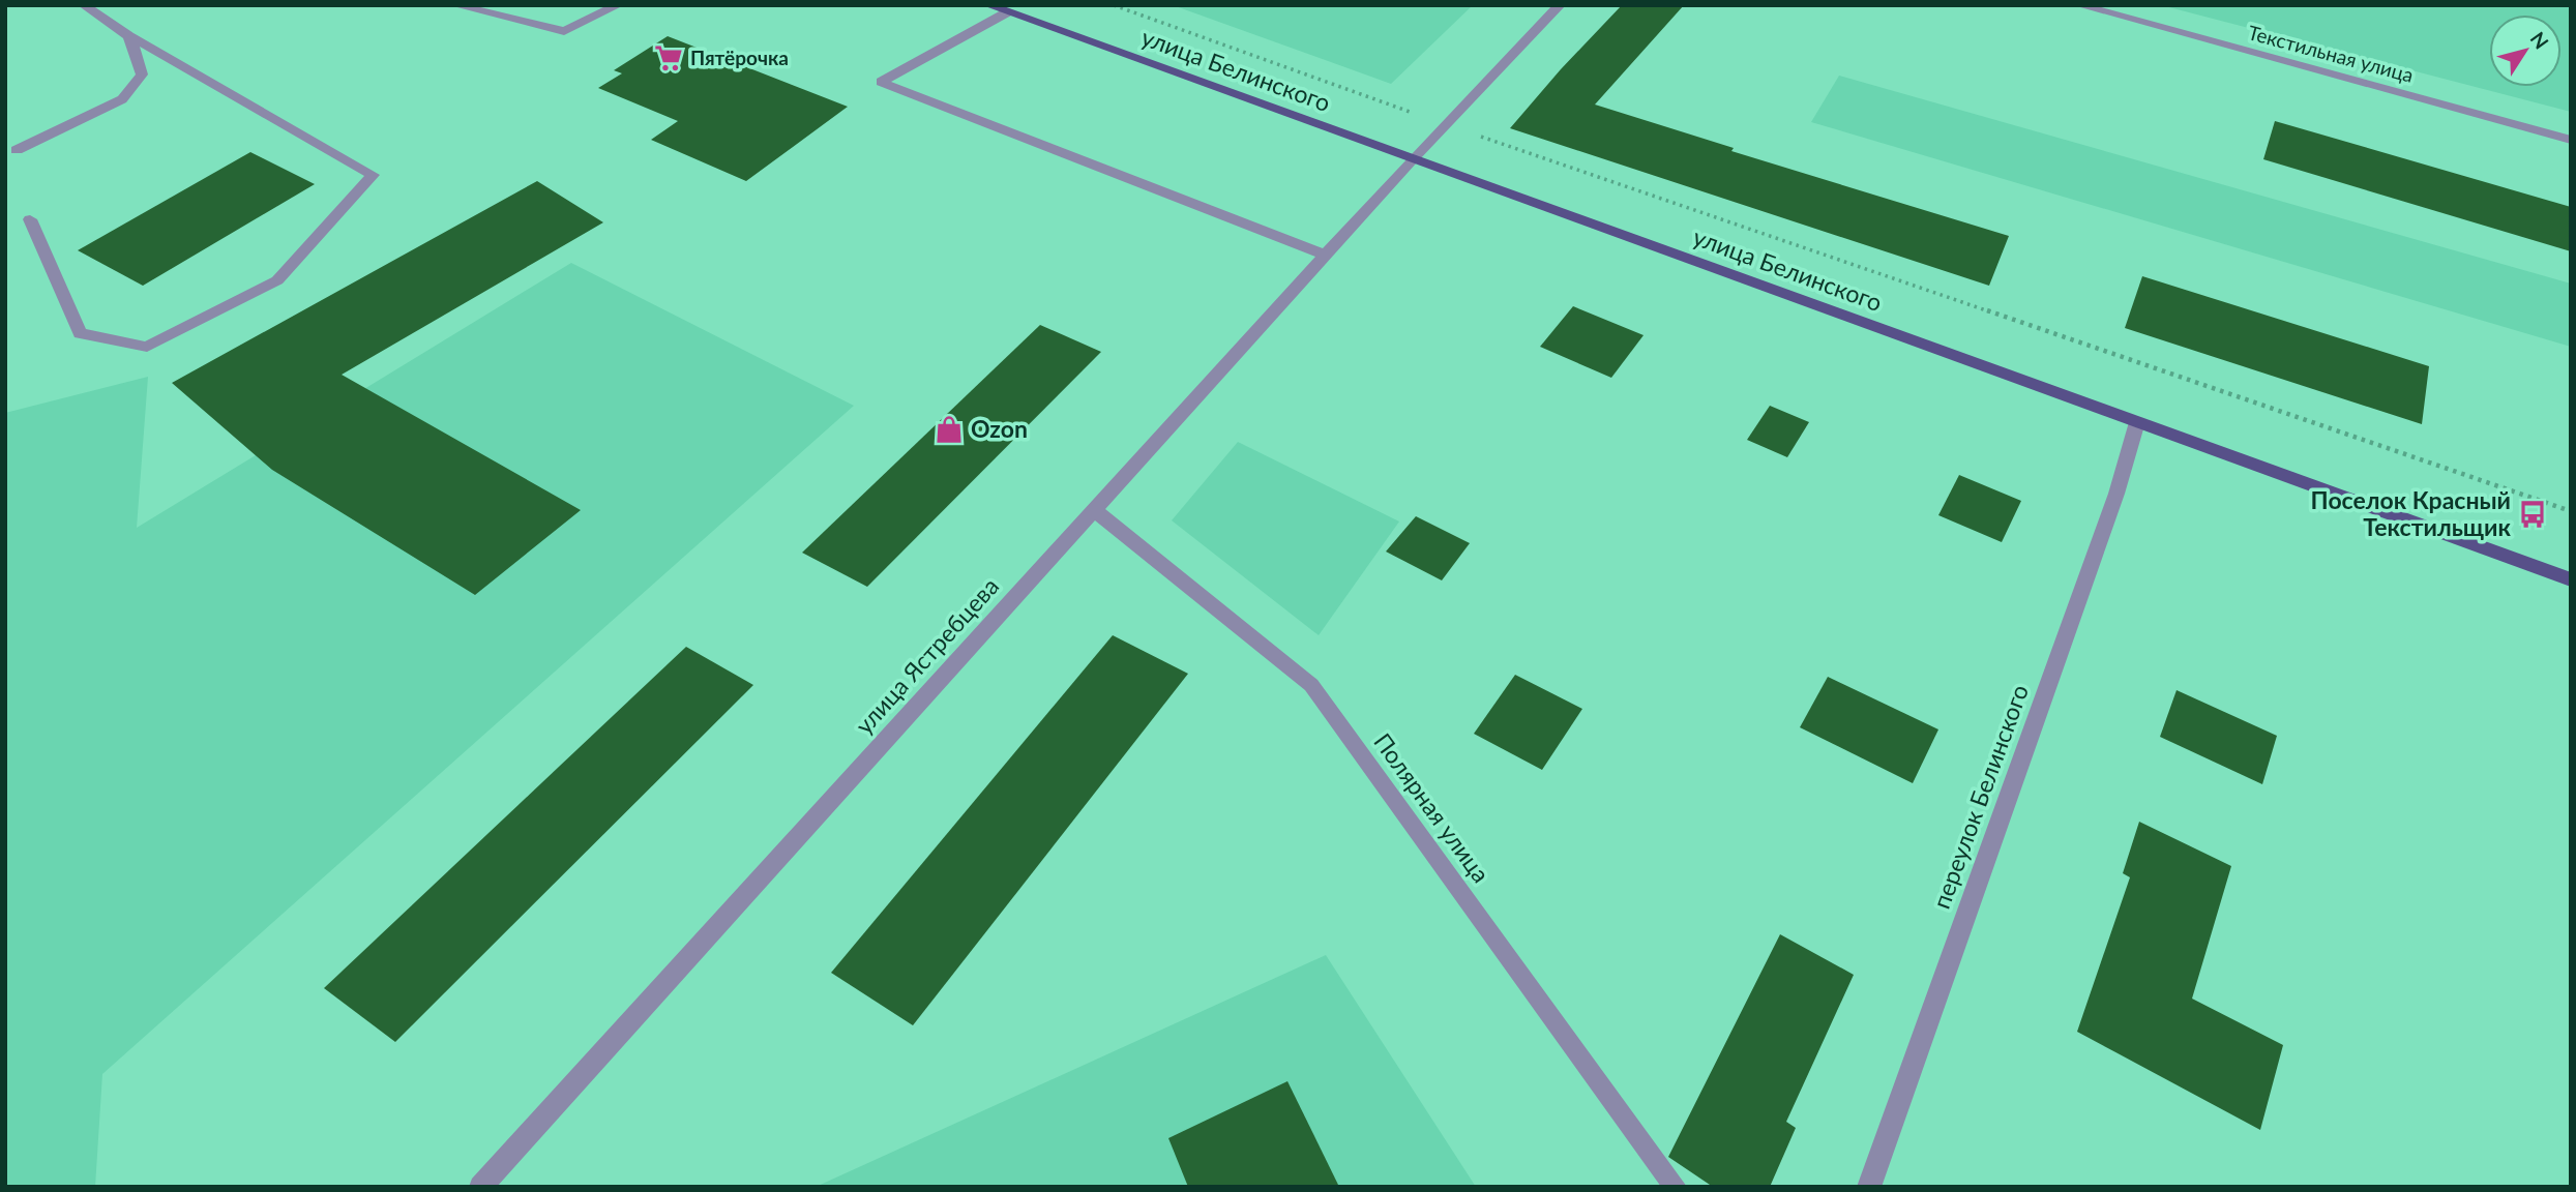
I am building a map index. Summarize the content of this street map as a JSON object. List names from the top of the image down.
{
  "streets": {
    "main road": ["улица Белинского"],
    "street": [
      "Текстильная улица",
      "улица Ястребцева",
      "переулок Белинского",
      "Полярная улица"
    ]
  },
  "crossings": [
    ["улица Белинского", "улица Ястребцева"],
    ["улица Белинского", "переулок Белинского"],
    ["улица Ястребцева", "Полярная улица"]
  ],
  "places": {
    "supermarket": ["Пятёрочка"],
    "shop": ["Ozon"],
    "bus stop": ["Поселок Красный Текстильщик"]
  },
  "north": "top right"
}
